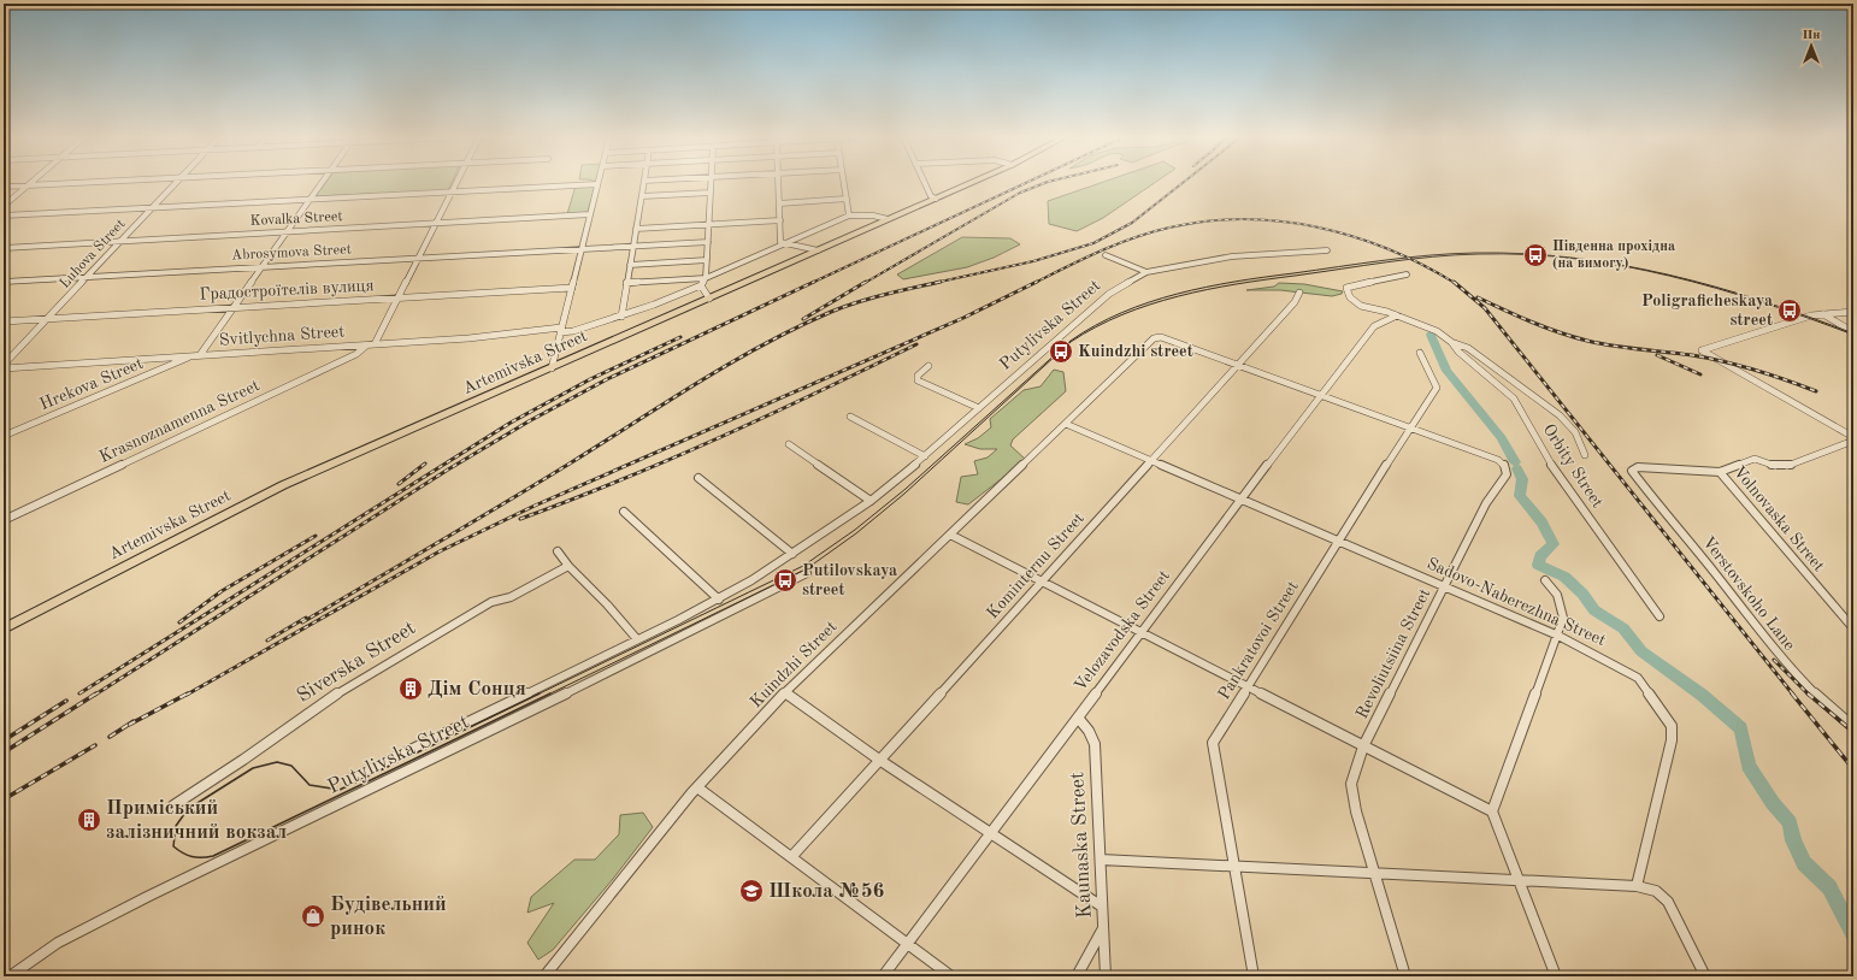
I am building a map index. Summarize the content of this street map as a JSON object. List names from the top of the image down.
{
  "streets": {
    "main road": ["Artemivska Street"],
    "street": [
      "Kovalka Street",
      "Abrosymova Street",
      "Luhova Street",
      "Градостроїтелiв вулиця",
      "Putylivska Street",
      "Svitlychna Street",
      "Hrekova Street",
      "Krasnoznamenna Street",
      "Orbity Street",
      "Volnovaska Street",
      "Kominternu Street",
      "Verstovskoho Lane",
      "Sadovo-Naberezhna Street",
      "Velozavodska Street",
      "Pankratovoi Street",
      "Revoliutsiina Street",
      "Siverska Street",
      "Kuindzhi Street",
      "Kaunaska Street"
    ]
  },
  "crossings": [
    ["Kovalka Street", "Luhova Street"],
    ["Abrosymova Street", "Luhova Street"],
    ["Luhova Street", "Градостроїтелiв вулиця"],
    ["Luhova Street", "Svitlychna Street"],
    ["Svitlychna Street", "Artemivska Street"],
    ["Svitlychna Street", "Hrekova Street"],
    ["Svitlychna Street", "Krasnoznamenna Street"],
    ["Volnovaska Street", "Verstovskoho Lane"],
    ["Kominternu Street", "Sadovo-Naberezhna Street"],
    ["Kominternu Street", "Revoliutsiina Street"],
    ["Sadovo-Naberezhna Street", "Velozavodska Street"],
    ["Sadovo-Naberezhna Street", "Pankratovoi Street"],
    ["Sadovo-Naberezhna Street", "Revoliutsiina Street"],
    ["Sadovo-Naberezhna Street", "Kuindzhi Street"],
    ["Velozavodska Street", "Revoliutsiina Street"],
    ["Velozavodska Street", "Kaunaska Street"],
    ["Pankratovoi Street", "Revoliutsiina Street"],
    ["Revoliutsiina Street", "Kuindzhi Street"]
  ],
  "places": {
    "bus stop": [
      "Південна прохідна (на вимогу)",
      "Poligraficheskaya street",
      "Kuindzhi street",
      "Putilovskaya street"
    ],
    "building": ["Дім Сонця", "Приміський залізничний вокзал"],
    "school or university": ["Школа №56"],
    "shop": ["Будівельний ринок"]
  },
  "north": "top"
}
